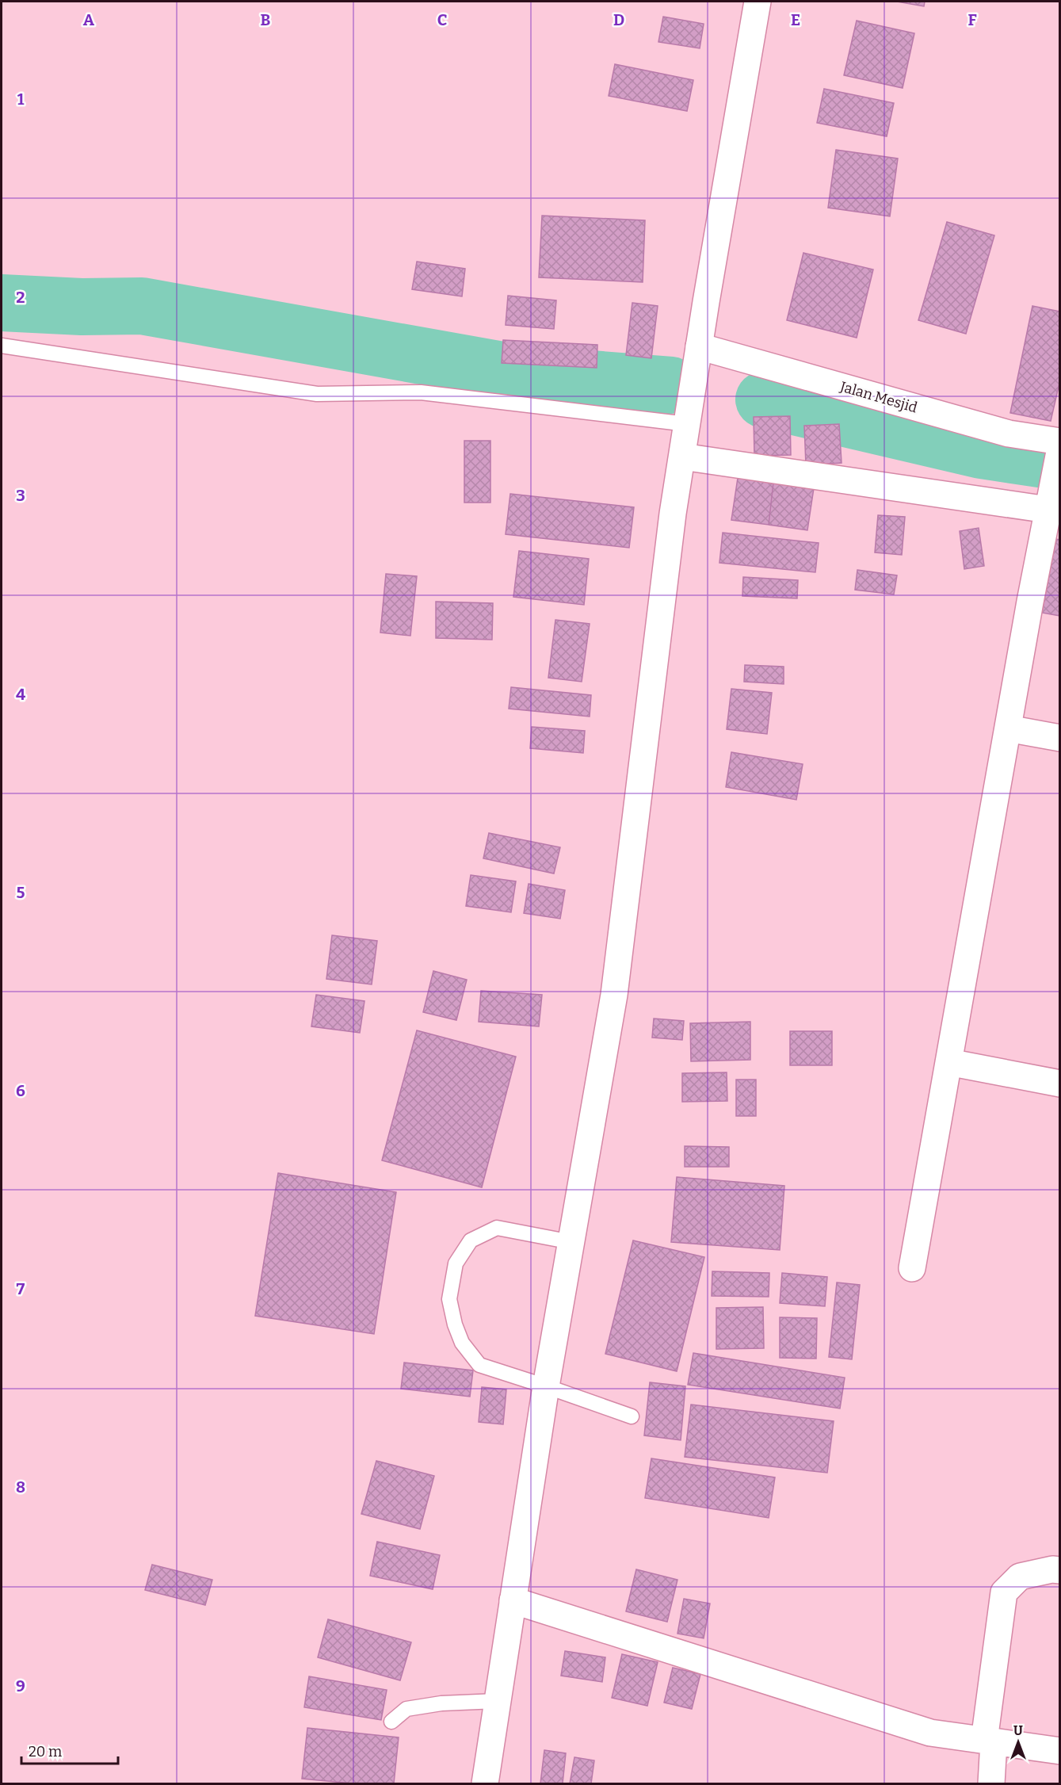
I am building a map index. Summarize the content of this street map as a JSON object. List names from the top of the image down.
{
  "streets": {
    "main road": ["Jalan Mesjid"]
  },
  "scale_bar": "20 m",
  "north": "top",
  "grid": {
    "columns": [
      "A",
      "B",
      "C",
      "D",
      "E",
      "F"
    ],
    "rows": [
      "1",
      "2",
      "3",
      "4",
      "5",
      "6",
      "7",
      "8",
      "9"
    ]
  }
}
